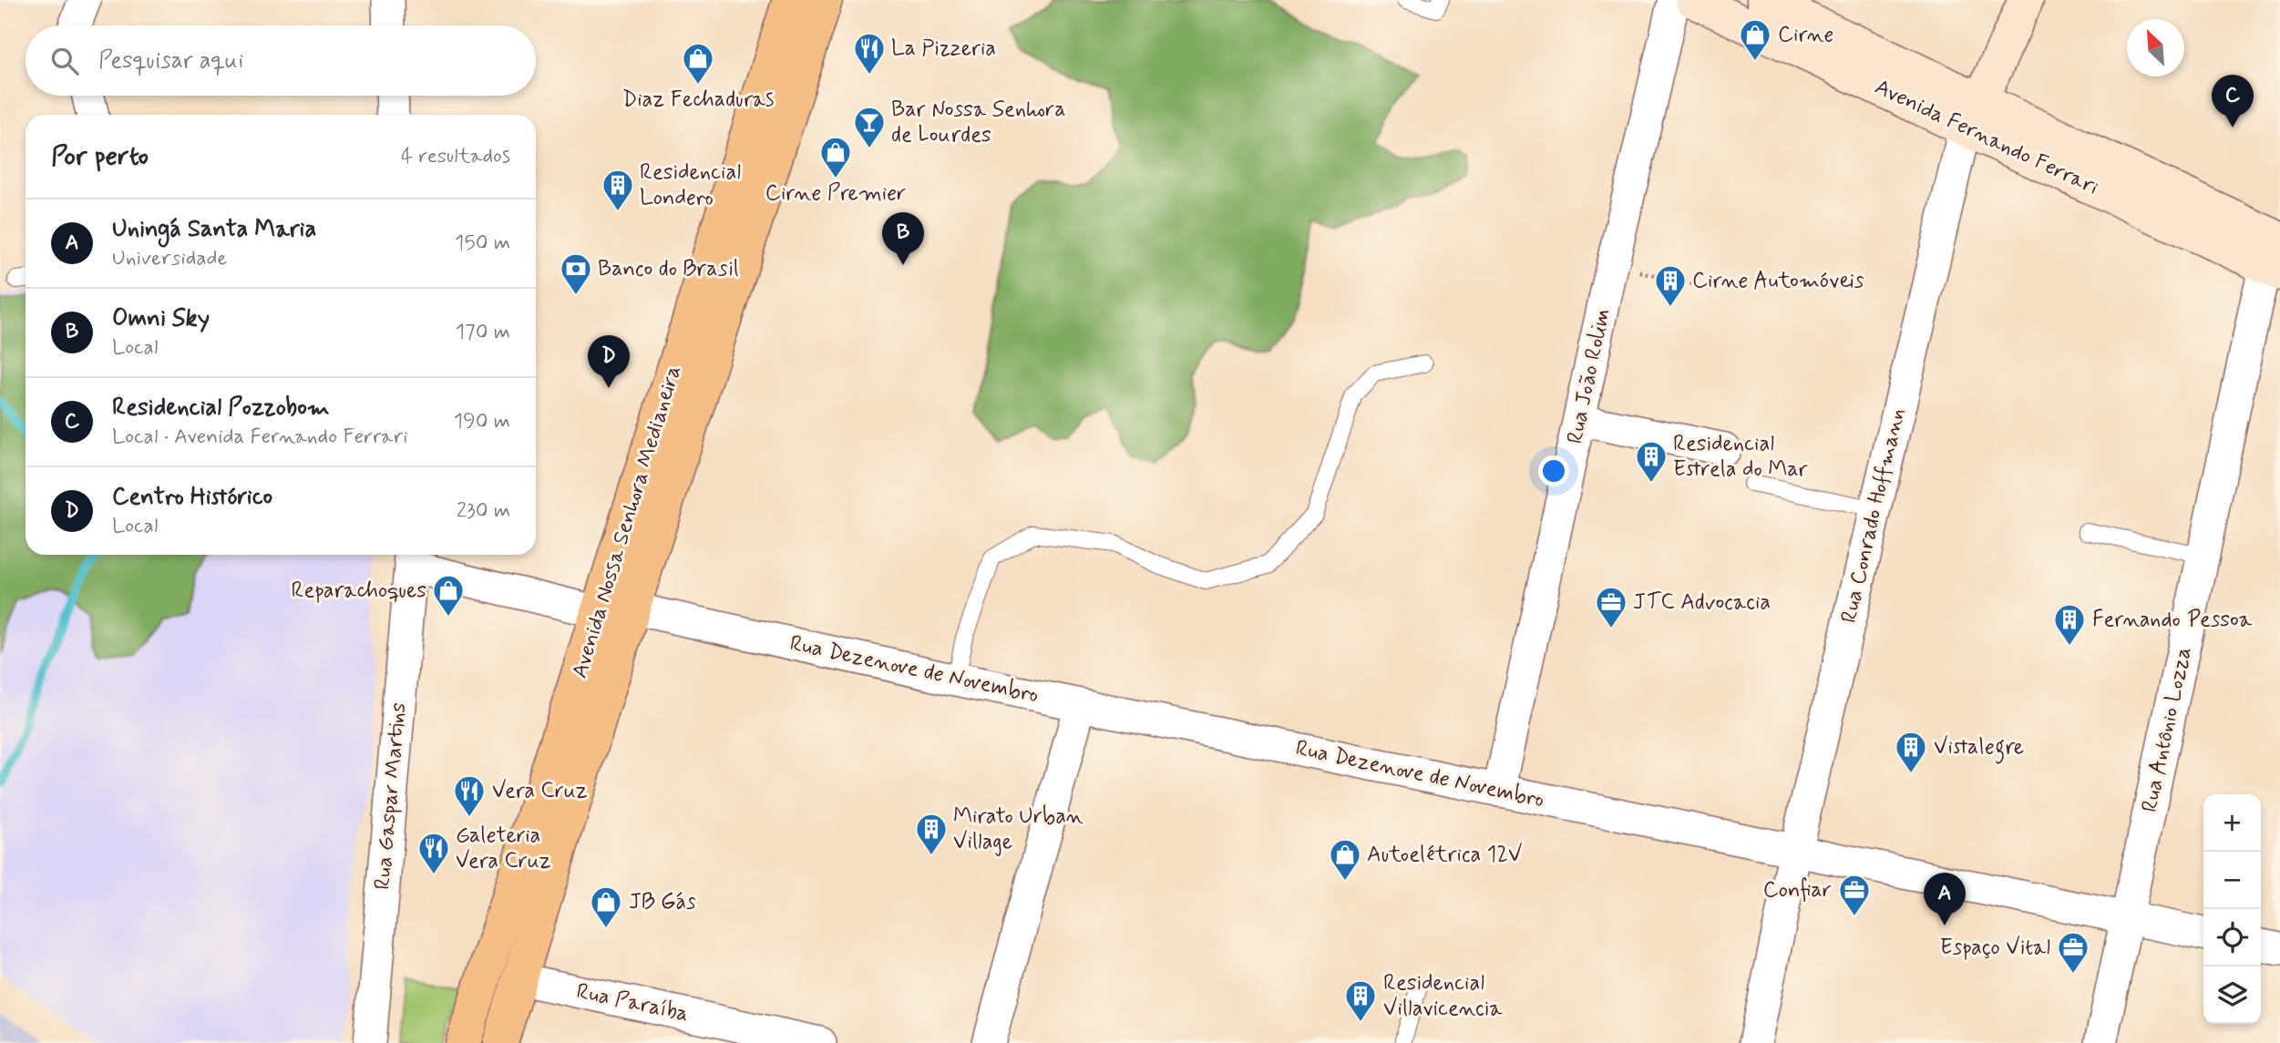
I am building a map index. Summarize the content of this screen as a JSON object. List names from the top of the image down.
{
  "streets": {
    "main road": ["Avenida Fernando Ferrari", "Rua Conrado Hoffmann", "Avenida Nossa Senhora Medianeira"],
    "street": [
      "Rua João Rolim",
      "Rua Dezenove de Novembro",
      "Rua Antônio Lozza",
      "Rua Gaspar Martins",
      "Rua Paraíba"
    ]
  },
  "crossings": [
    ["Avenida Fernando Ferrari", "Rua Conrado Hoffmann"],
    ["Avenida Fernando Ferrari", "Rua Antônio Lozza"],
    ["Rua João Rolim", "Rua Dezenove de Novembro"],
    ["Rua Conrado Hoffmann", "Rua Dezenove de Novembro"],
    ["Avenida Nossa Senhora Medianeira", "Rua Dezenove de Novembro"],
    ["Avenida Nossa Senhora Medianeira", "Rua Paraíba"],
    ["Rua Dezenove de Novembro", "Rua Antônio Lozza"],
    ["Rua Dezenove de Novembro", "Rua Gaspar Martins"]
  ],
  "places": {
    "shop": [
      "Cirne",
      "Diaz Fechaduras",
      "Cirne Premier",
      "Reparachoques",
      "Autoelétrica 12V",
      "JB Gás"
    ],
    "restaurant": ["La Pizzeria", "Vera Cruz", "Galeteria Vera Cruz"],
    "bar": ["Bar Nossa Senhora de Lourdes"],
    "building": [
      "Residencial Londero",
      "Cirne Automóveis",
      "Residencial Estrela do Mar",
      "Fernando Pessoa",
      "Vistalegre",
      "Mirato Urban Village",
      "Residencial Villavicencia"
    ],
    "bank": ["Banco do Brasil"],
    "office": ["JTC Advocacia", "Confiar", "Espaço Vital"]
  },
  "north": "top left",
  "page": {
    "search": "Pesquisar aqui",
    "pins": [
      "C",
      "B",
      "D",
      "A"
    ],
    "heading": ["Por perto", "4 resultados"],
    "list": [
      {
        "mark": "A",
        "name": "Uningá Santa Maria",
        "note": "Universidade",
        "value": "150 m"
      },
      {
        "mark": "B",
        "name": "Omni Sky",
        "note": "Local",
        "value": "170 m"
      },
      {
        "mark": "C",
        "name": "Residencial Pozzobom",
        "note": "Local · Avenida Fernando Ferrari",
        "value": "190 m"
      },
      {
        "mark": "D",
        "name": "Centro Histórico",
        "note": "Local",
        "value": "230 m"
      }
    ],
    "map_buttons": ["+", "−"]
  }
}
